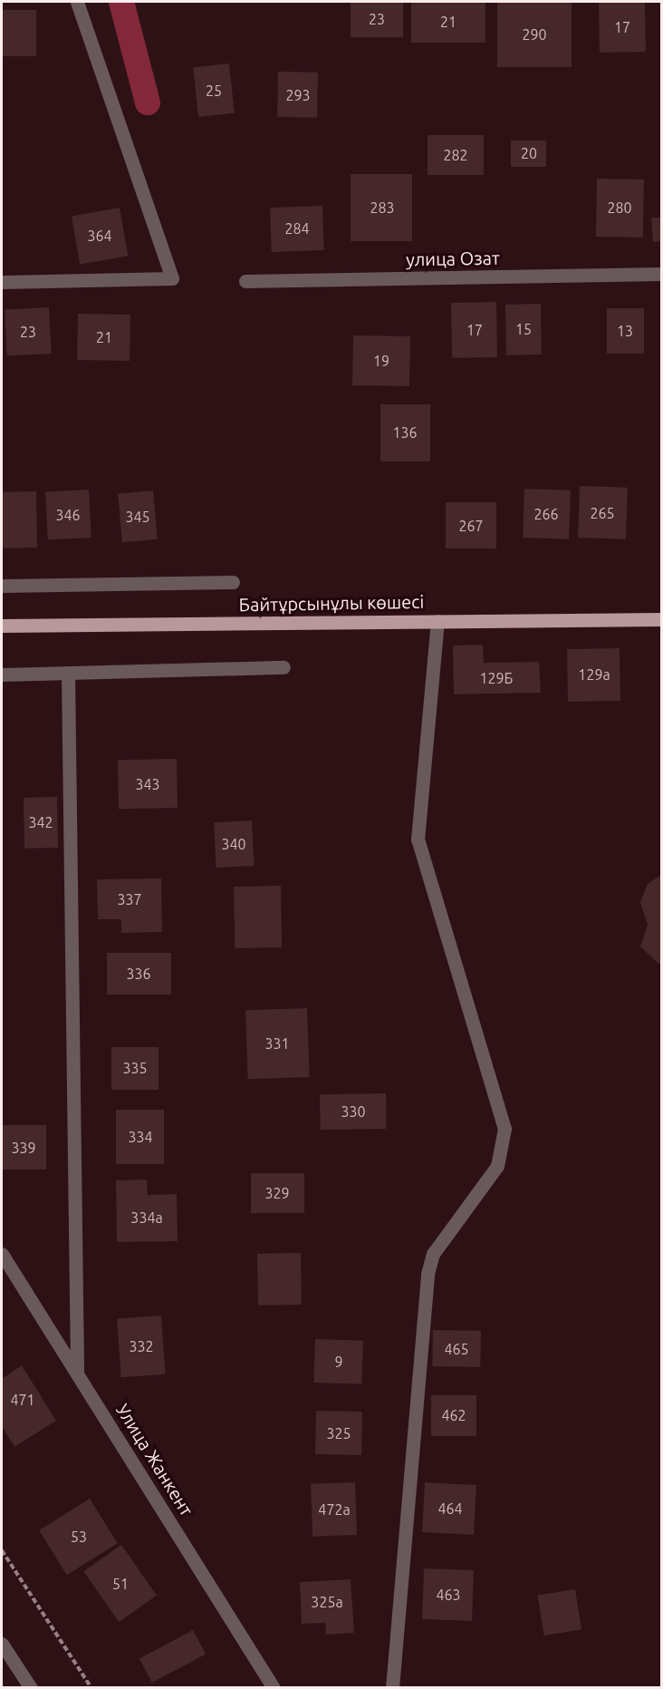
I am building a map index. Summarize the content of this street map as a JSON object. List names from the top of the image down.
{
  "streets": {
    "main road": ["Байтұрсынұлы көшесі"],
    "street": ["улица Озат", "Улица Жанкент"]
  },
  "house_numbers": [
    "23",
    "21",
    "17",
    "290",
    "25",
    "293",
    "20",
    "282",
    "283",
    "280",
    "284",
    "364",
    "15",
    "17",
    "13",
    "23",
    "21",
    "19",
    "136",
    "265",
    "266",
    "346",
    "345",
    "267",
    "129а",
    "129Б",
    "343",
    "342",
    "340",
    "337",
    "336",
    "331",
    "335",
    "330",
    "334",
    "339",
    "329",
    "334а",
    "332",
    "465",
    "9",
    "471",
    "462",
    "325",
    "464",
    "472а",
    "53",
    "51",
    "463",
    "325а"
  ]
}
